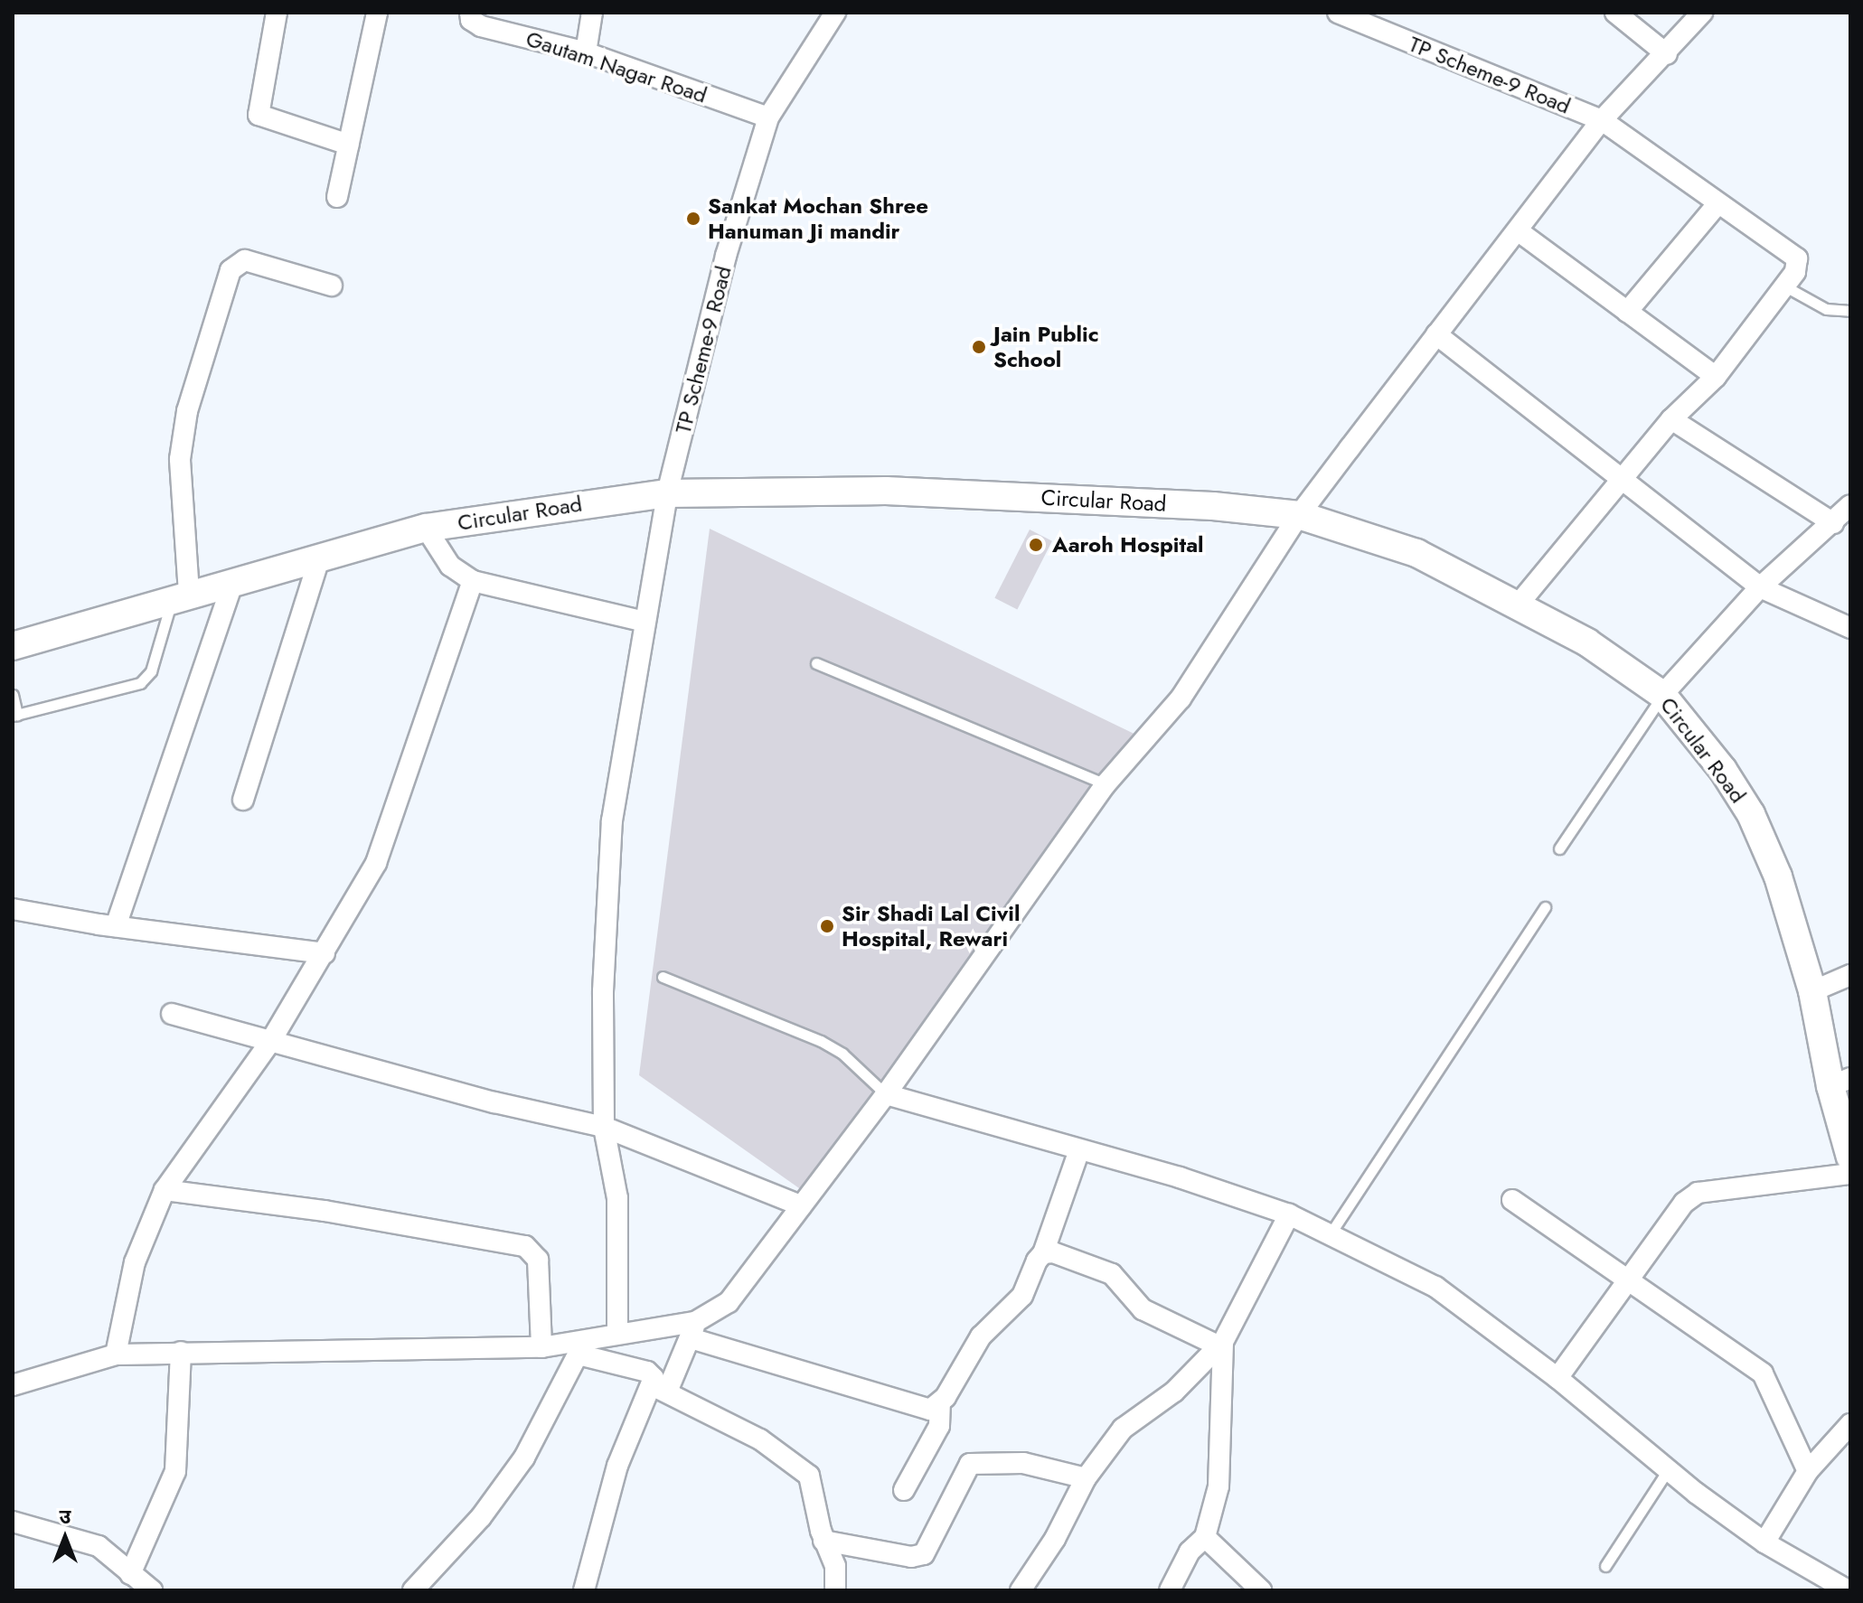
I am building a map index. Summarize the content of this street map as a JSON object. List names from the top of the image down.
{
  "streets": {
    "main road": ["Circular Road"],
    "street": ["Gautam Nagar Road", "TP Scheme-9 Road"]
  },
  "crossings": [
    ["Gautam Nagar Road", "TP Scheme-9 Road"],
    ["TP Scheme-9 Road", "Circular Road"]
  ],
  "places": [
    "Sankat Mochan Shree Hanuman Ji mandir",
    "Jain Public School",
    "Aaroh Hospital",
    "Sir Shadi Lal Civil Hospital, Rewari"
  ],
  "north": "top"
}
